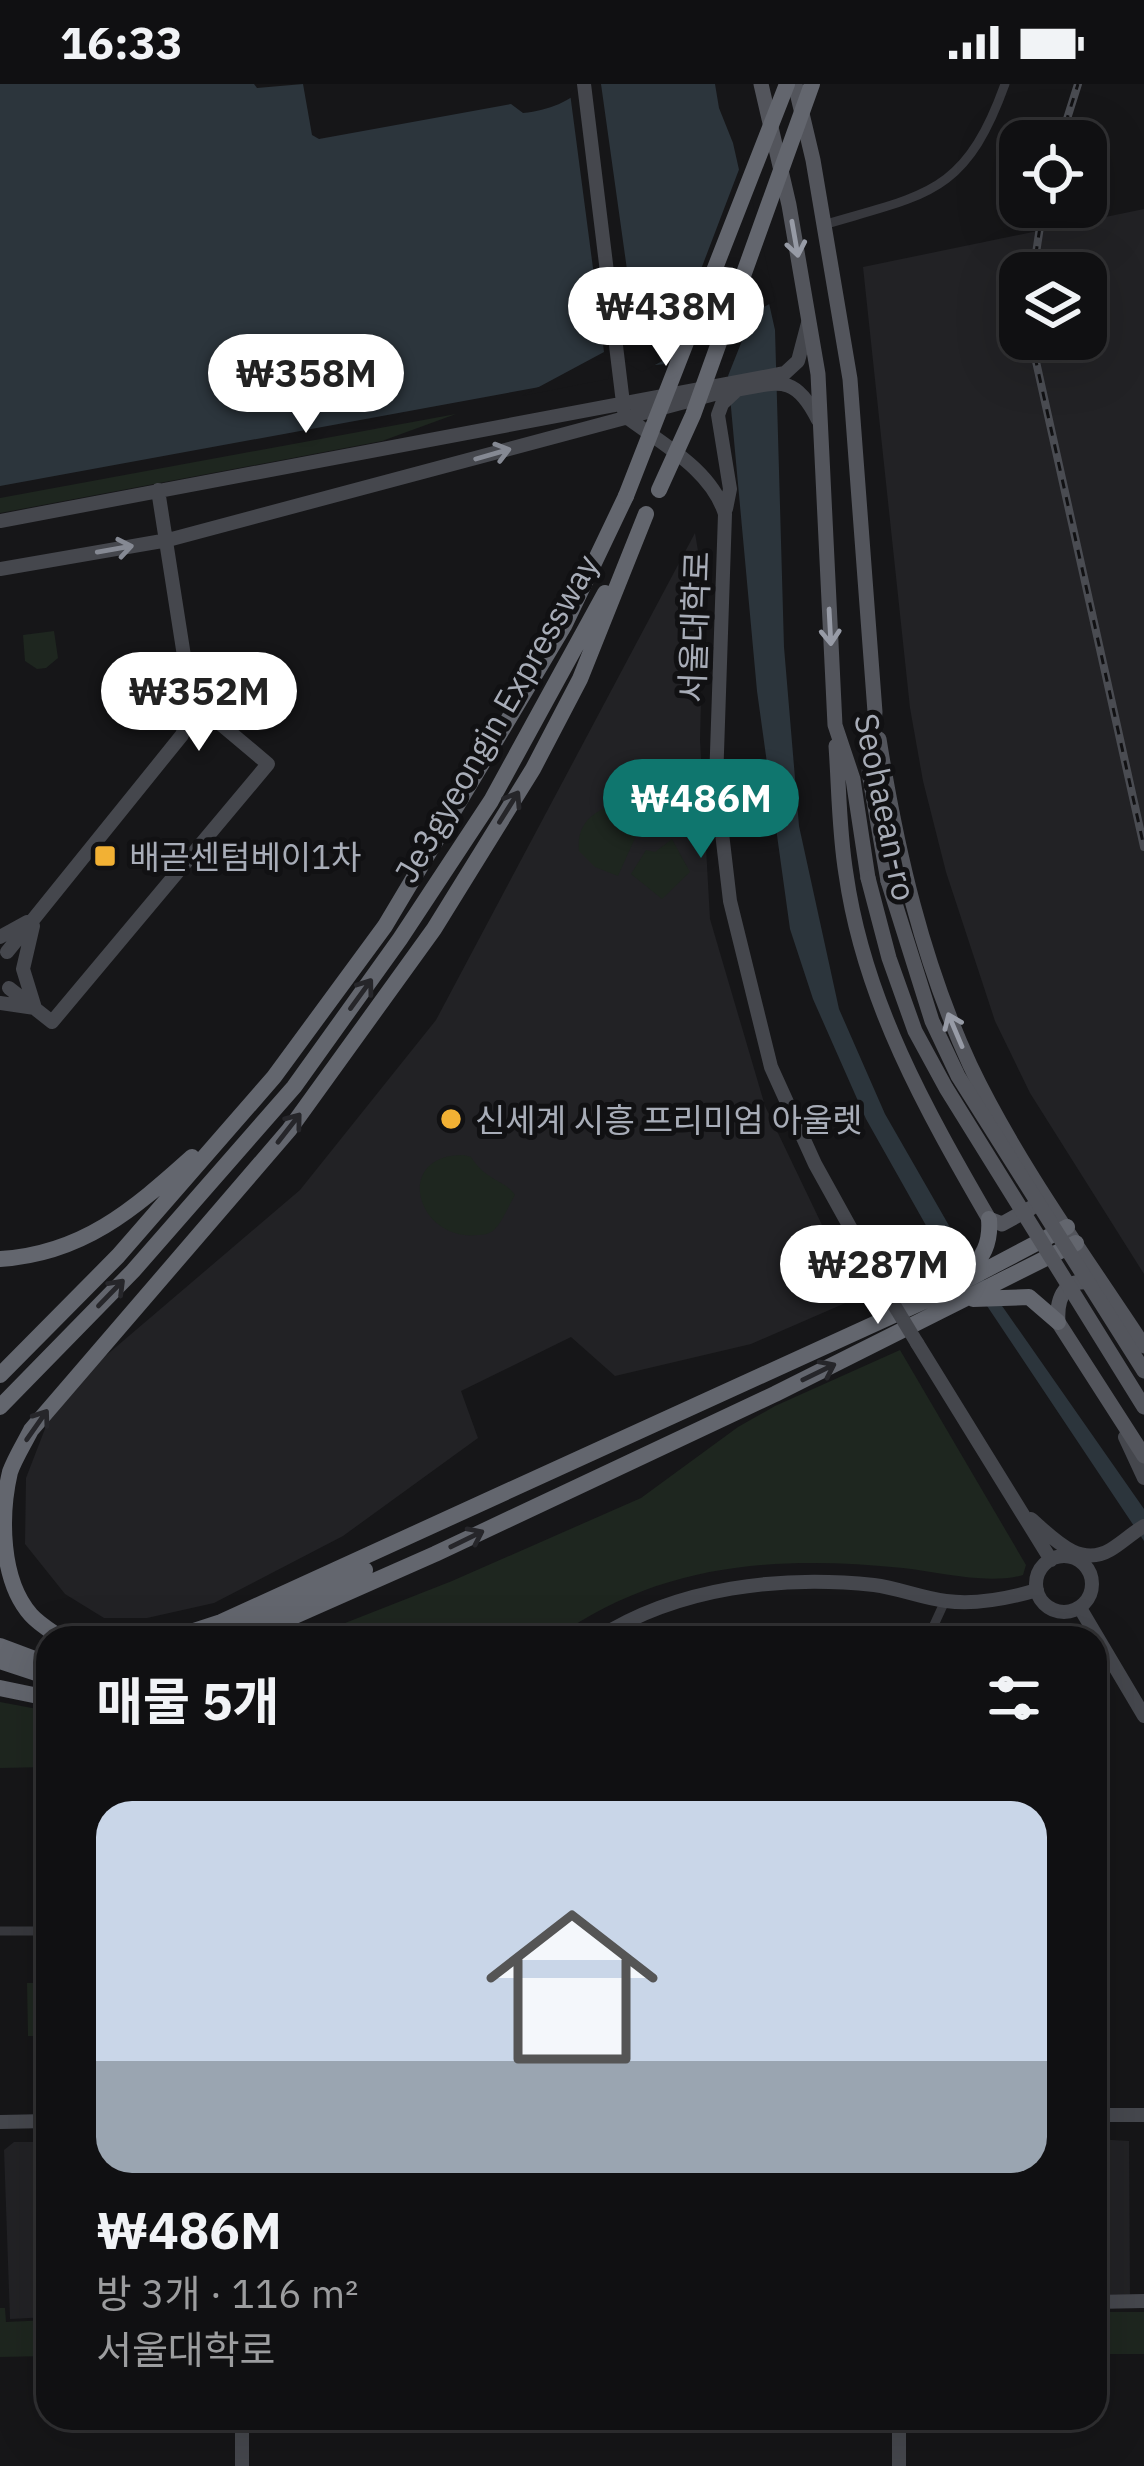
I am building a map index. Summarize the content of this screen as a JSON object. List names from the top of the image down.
{
  "streets": {
    "highway": ["Je3gyeongin Expressway"],
    "main road": ["서울대학로", "Seohaean-ro"]
  },
  "crossings": [
    ["Je3gyeongin Expressway", "Seohaean-ro"]
  ],
  "places": {
    "transit": ["배곧센텀베이1차"],
    "other": ["신세계 시흥 프리미엄 아울렛"]
  },
  "page": {
    "status": "16:33",
    "price": [
      "₩438M",
      "₩358M",
      "₩352M",
      "₩486M",
      "₩287M"
    ],
    "heading": "매물 5개",
    "list": [
      {
        "name": "₩486M",
        "note": "방 3개 · 116 m² · 서울대학로"
      }
    ]
  }
}
